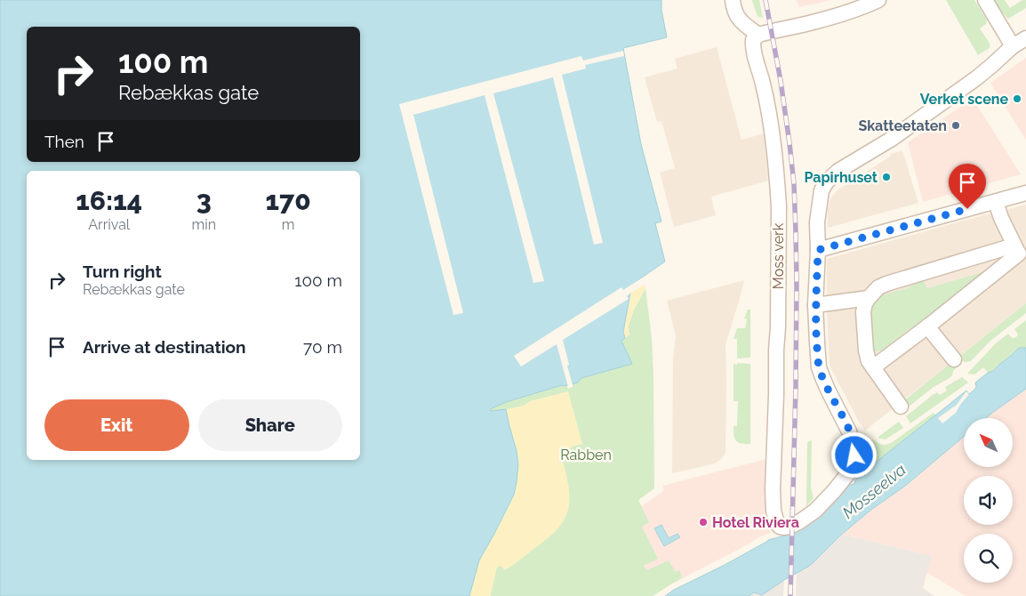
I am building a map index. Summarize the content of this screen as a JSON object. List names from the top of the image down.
{
  "streets": {
    "street": ["Moss verk"]
  },
  "water": ["Mosseelva"],
  "parks": ["Rabben"],
  "places": [
    "Verket scene",
    "Skatteetaten",
    "Papirhuset",
    "Hotel Riviera"
  ],
  "north": "top left",
  "page": {
    "turn": ["100 m", "Rebækkas gate"],
    "then": "Then",
    "eta": [
      "16:14",
      "Arrival",
      "3",
      "min",
      "170",
      "m"
    ],
    "list": [
      {
        "name": "Turn right",
        "note": "Rebækkas gate",
        "value": "100 m"
      },
      {
        "name": "Arrive at destination",
        "value": "70 m"
      }
    ],
    "buttons": ["Exit", "Share"]
  }
}
